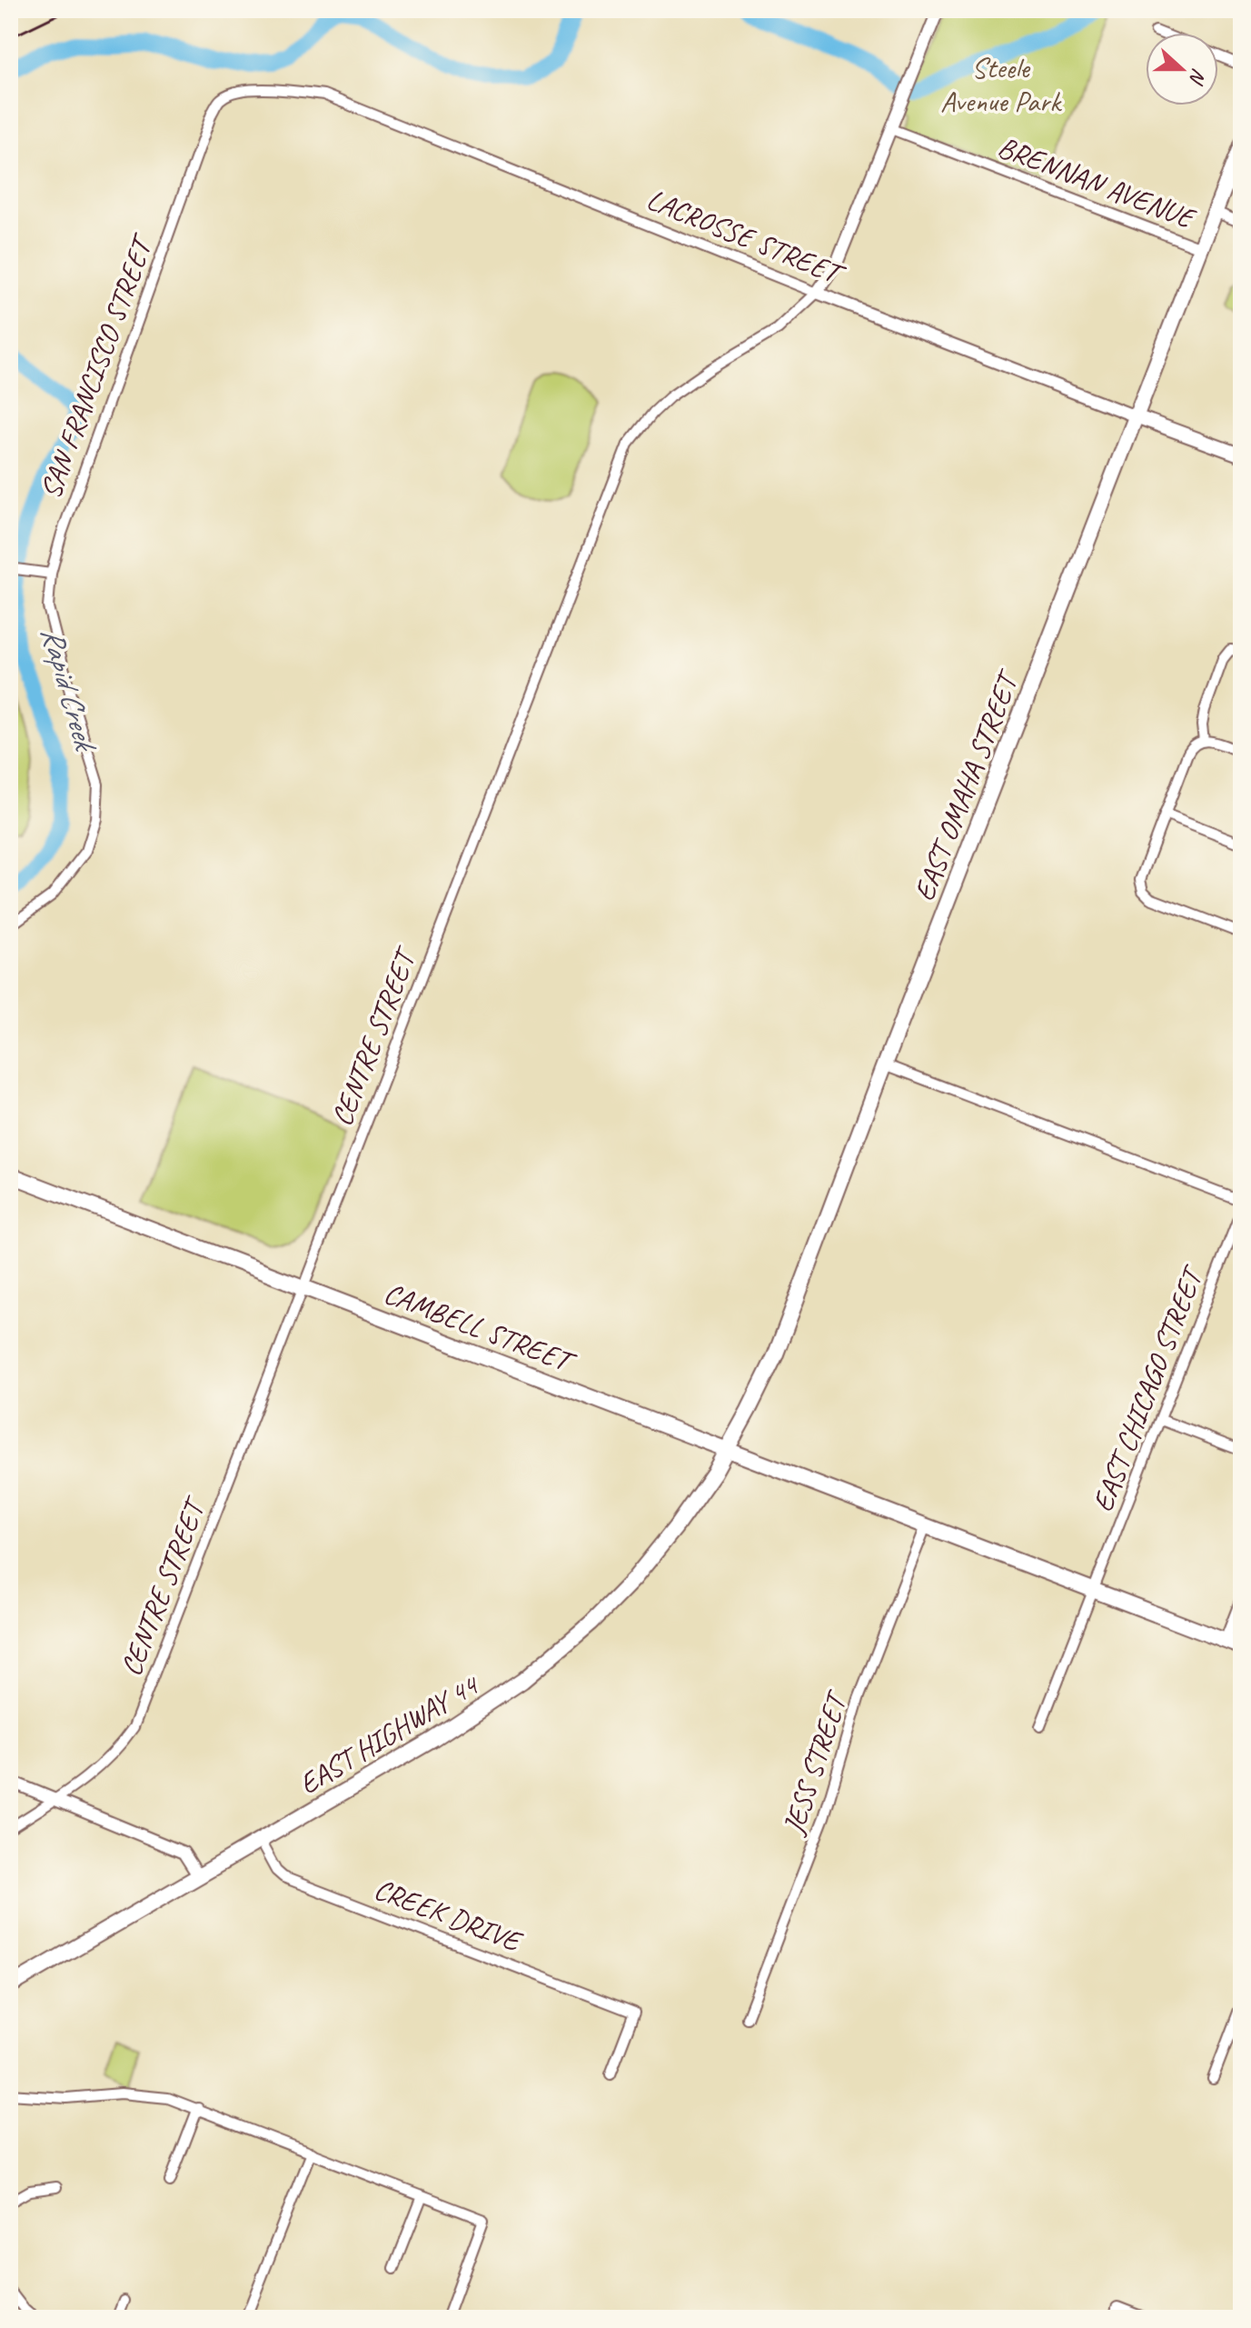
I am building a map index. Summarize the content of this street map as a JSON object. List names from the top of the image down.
{
  "streets": {
    "main road": [
      "LACROSSE STREET",
      "EAST OMAHA STREET",
      "CAMBELL STREET",
      "EAST HIGHWAY 44"
    ],
    "street": [
      "BRENNAN AVENUE",
      "SAN FRANCISCO STREET",
      "CENTRE STREET",
      "EAST CHICAGO STREET",
      "JESS STREET",
      "CREEK DRIVE"
    ]
  },
  "crossings": [
    ["BRENNAN AVENUE", "EAST OMAHA STREET"],
    ["LACROSSE STREET", "SAN FRANCISCO STREET"],
    ["LACROSSE STREET", "EAST OMAHA STREET"],
    ["LACROSSE STREET", "CENTRE STREET"],
    ["EAST OMAHA STREET", "CAMBELL STREET"],
    ["EAST OMAHA STREET", "EAST HIGHWAY 44"],
    ["CENTRE STREET", "CAMBELL STREET"],
    ["CAMBELL STREET", "EAST CHICAGO STREET"],
    ["CAMBELL STREET", "EAST HIGHWAY 44"],
    ["CAMBELL STREET", "JESS STREET"],
    ["EAST HIGHWAY 44", "CREEK DRIVE"]
  ],
  "water": ["Rapid Creek"],
  "parks": ["Steele Avenue Park"],
  "north": "right"
}
